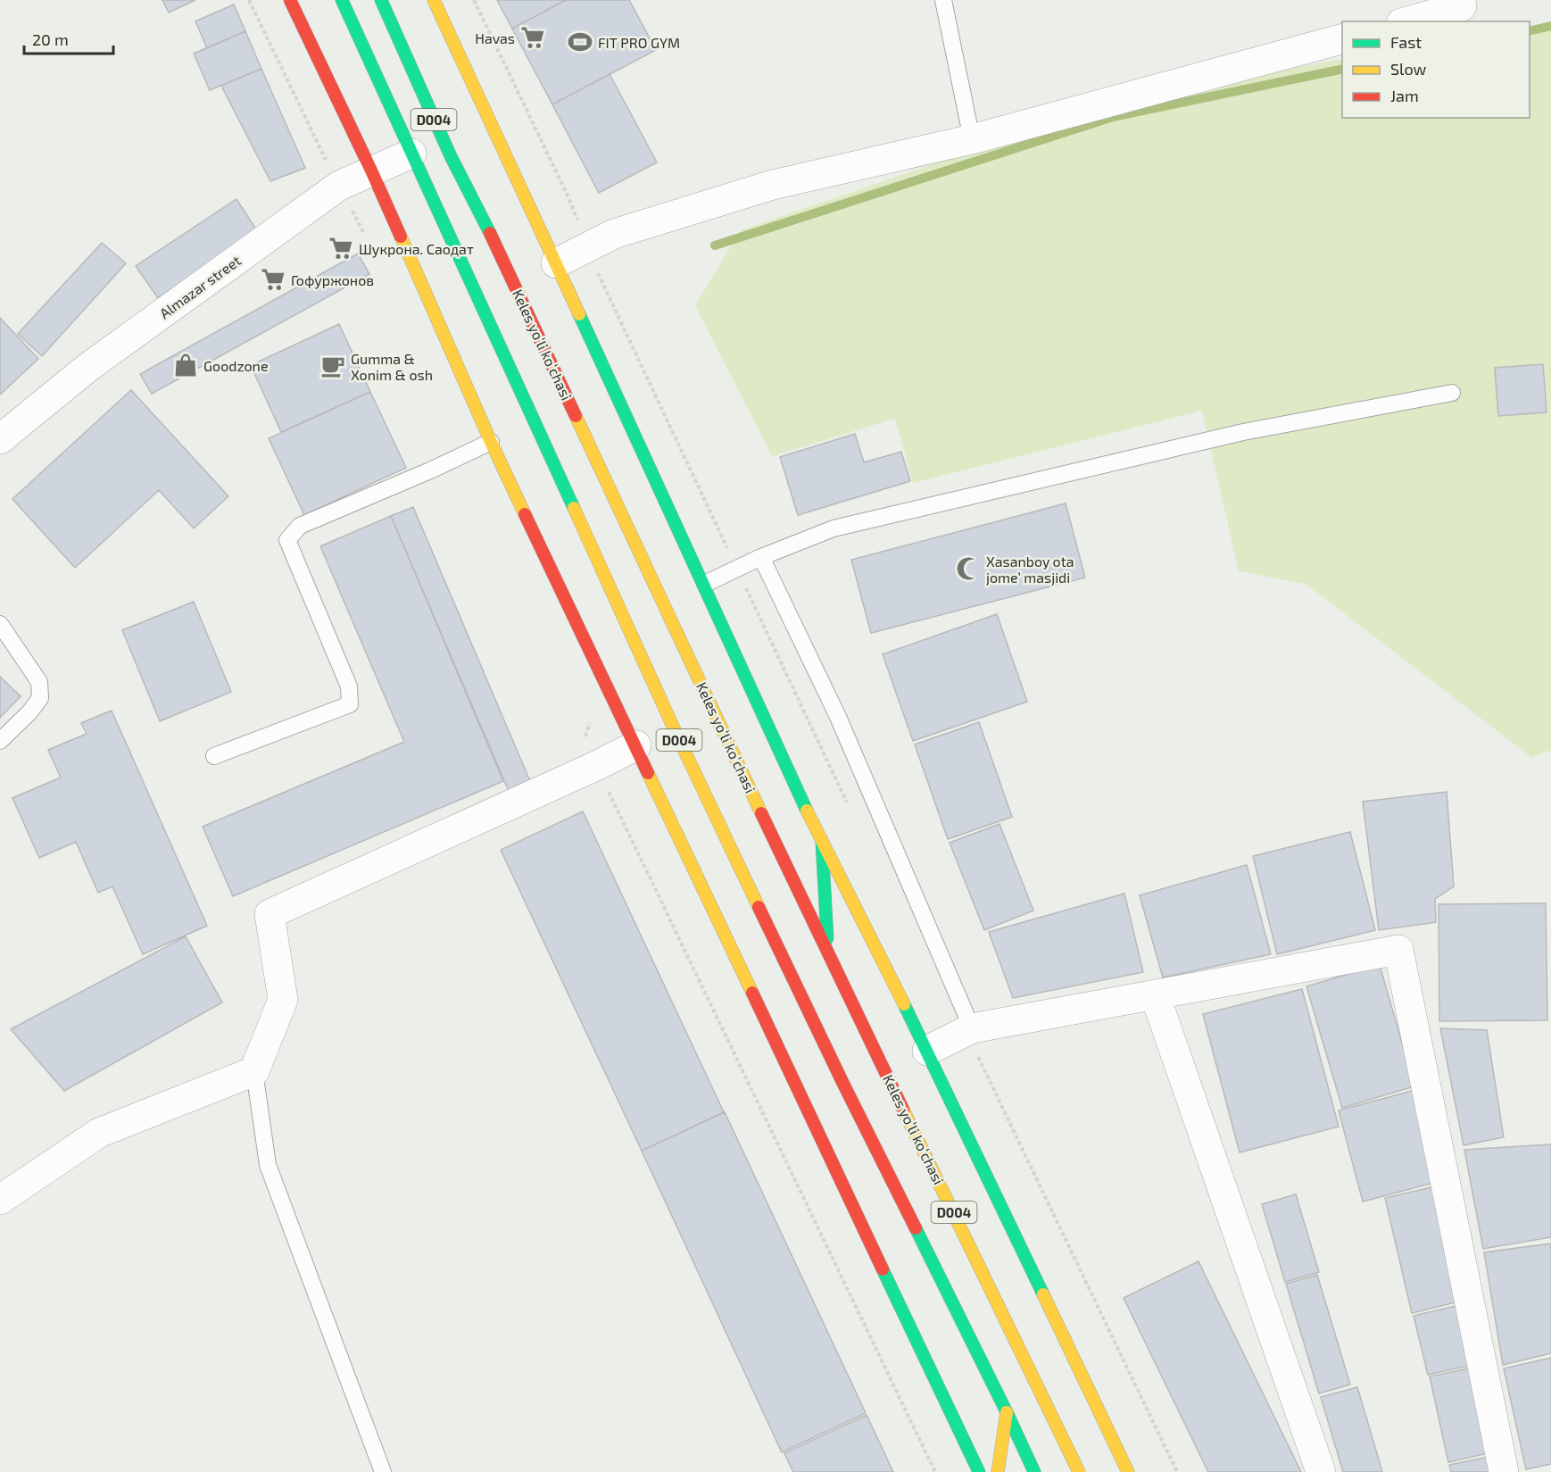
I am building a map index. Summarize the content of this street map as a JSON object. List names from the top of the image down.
{
  "streets": {
    "main road": ["D004", "Keles yoʻli koʻchasi"],
    "street": ["Almazar street"]
  },
  "crossings": [
    ["D004", "Almazar street"]
  ],
  "places": {
    "supermarket": ["Havas", "Шукрона. Саодат", "Гофуржонов"],
    "sports": ["FIT PRO GYM"],
    "shop": ["Goodzone"],
    "cafe": ["Gumma & Xonim & osh"],
    "mosque": ["Xasanboy ota jome’ masjidi"]
  },
  "legend": ["Fast", "Slow", "Jam"],
  "scale_bar": "20 m"
}
